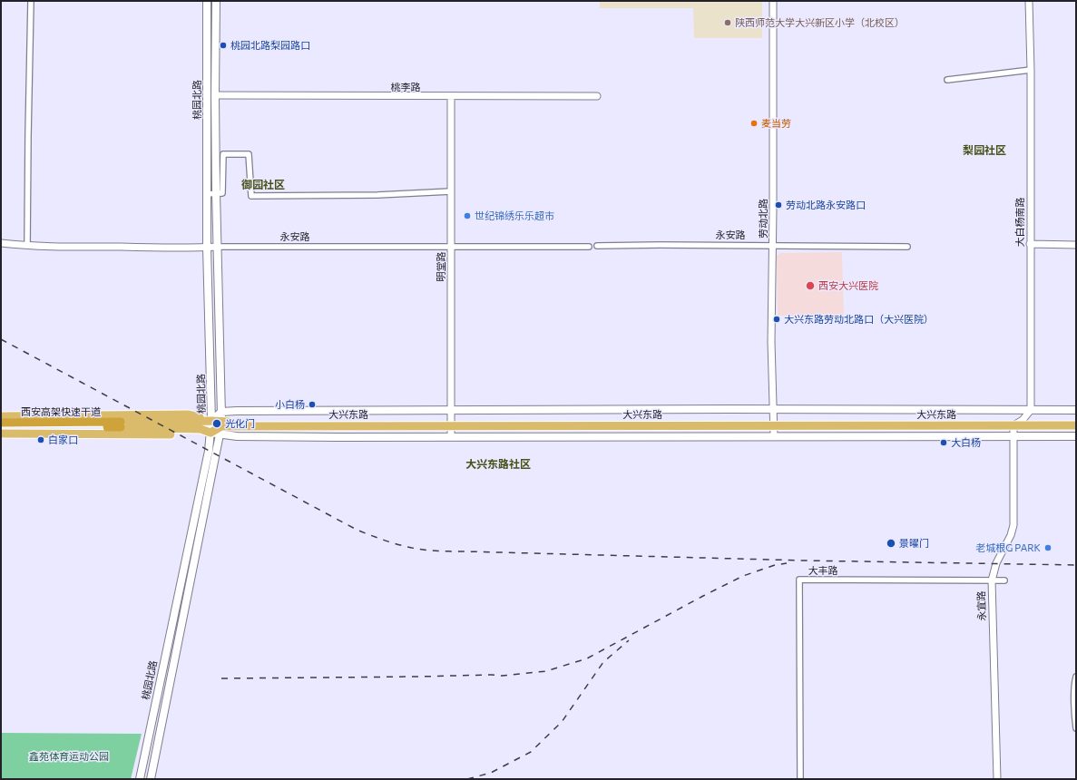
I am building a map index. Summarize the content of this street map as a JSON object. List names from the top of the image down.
{
  "streets": {
    "highway": ["西安高架快速干道"],
    "main road": ["桃园北路", "大兴东路"],
    "street": [
      "桃李路",
      "劳动北路",
      "大白杨南路",
      "永安路",
      "明堂路",
      "大丰路",
      "永宜路"
    ]
  },
  "crossings": [
    ["桃李路", "桃园北路"],
    ["桃李路", "明堂路"],
    ["桃园北路", "永安路"],
    ["桃园北路", "大兴东路"],
    ["劳动北路", "永安路"],
    ["劳动北路", "大兴东路"],
    ["永安路", "明堂路"],
    ["明堂路", "大兴东路"],
    ["西安高架快速干道", "大兴东路"],
    ["大丰路", "永宜路"]
  ],
  "districts": ["梨园社区", "御园社区", "大兴东路社区"],
  "parks": ["鑫苑体育运动公园"],
  "places": [
    "陕西师范大学大兴新区小学（北校区）",
    "桃园北路梨园路口",
    "麦当劳",
    "劳动北路永安路口",
    "世纪锦绣乐乐超市",
    "西安大兴医院",
    "大兴东路劳动北路口（大兴医院）",
    "小白杨",
    "光化门",
    "白家口",
    "大白杨",
    "景曜门",
    "老城根G PARK"
  ]
}
